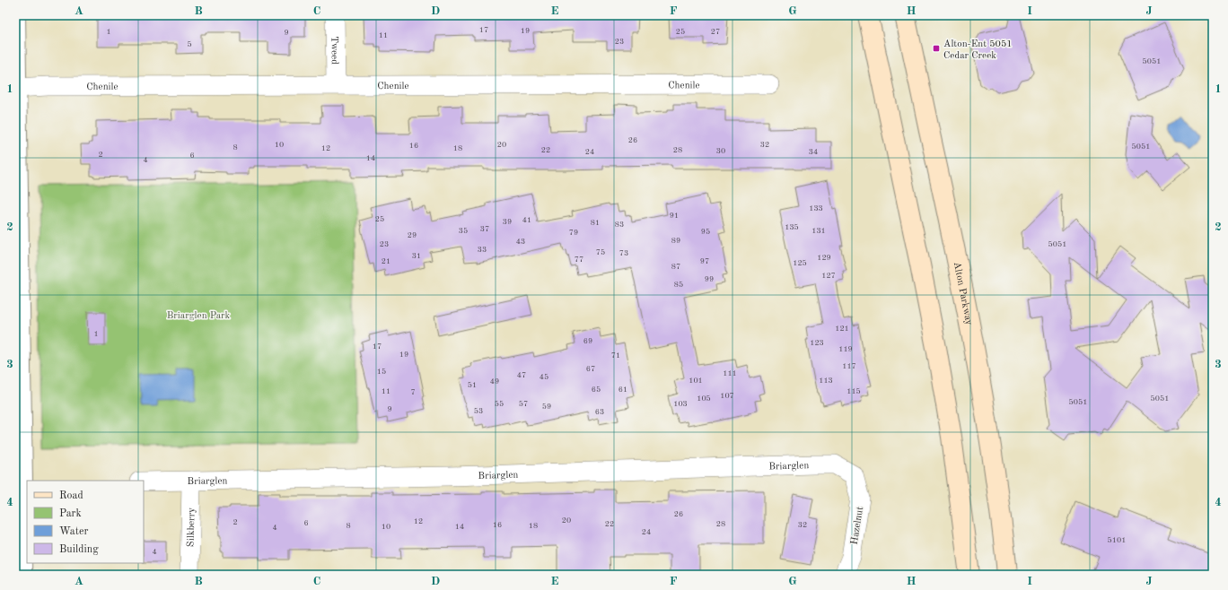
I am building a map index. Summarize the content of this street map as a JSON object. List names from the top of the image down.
{
  "streets": {
    "main road": ["Alton Parkway"],
    "street": [
      "Tweed",
      "Chenile",
      "Briarglen",
      "Hazelnut",
      "Silkberry"
    ]
  },
  "crossings": [
    ["Tweed", "Chenile"],
    ["Briarglen", "Hazelnut"],
    ["Briarglen", "Silkberry"]
  ],
  "parks": ["Briarglen Park"],
  "places": {
    "transit": ["Alton-Ent 5051 Cedar Creek"]
  },
  "house_numbers": [
    "17",
    "19",
    "1",
    "25",
    "27",
    "9",
    "11",
    "23",
    "5",
    "5051",
    "26",
    "10",
    "20",
    "32",
    "16",
    "5051",
    "8",
    "12",
    "18",
    "22",
    "28",
    "30",
    "24",
    "34",
    "2",
    "6",
    "14",
    "4",
    "133",
    "91",
    "25",
    "41",
    "39",
    "81",
    "83",
    "135",
    "37",
    "35",
    "131",
    "95",
    "79",
    "29",
    "89",
    "43",
    "23",
    "5051",
    "33",
    "75",
    "73",
    "31",
    "129",
    "77",
    "21",
    "97",
    "125",
    "87",
    "127",
    "99",
    "85",
    "121",
    "1",
    "69",
    "123",
    "17",
    "119",
    "19",
    "71",
    "117",
    "67",
    "15",
    "111",
    "47",
    "45",
    "101",
    "113",
    "49",
    "51",
    "65",
    "61",
    "11",
    "115",
    "7",
    "107",
    "105",
    "5051",
    "5051",
    "55",
    "57",
    "103",
    "59",
    "9",
    "53",
    "63",
    "26",
    "20",
    "12",
    "2",
    "6",
    "22",
    "28",
    "16",
    "32",
    "8",
    "18",
    "10",
    "14",
    "4",
    "24",
    "5101",
    "4"
  ],
  "legend": [
    "Road",
    "Park",
    "Water",
    "Building"
  ],
  "grid": {
    "columns": [
      "A",
      "B",
      "C",
      "D",
      "E",
      "F",
      "G",
      "H",
      "I",
      "J"
    ],
    "rows": [
      "1",
      "2",
      "3",
      "4"
    ]
  }
}
